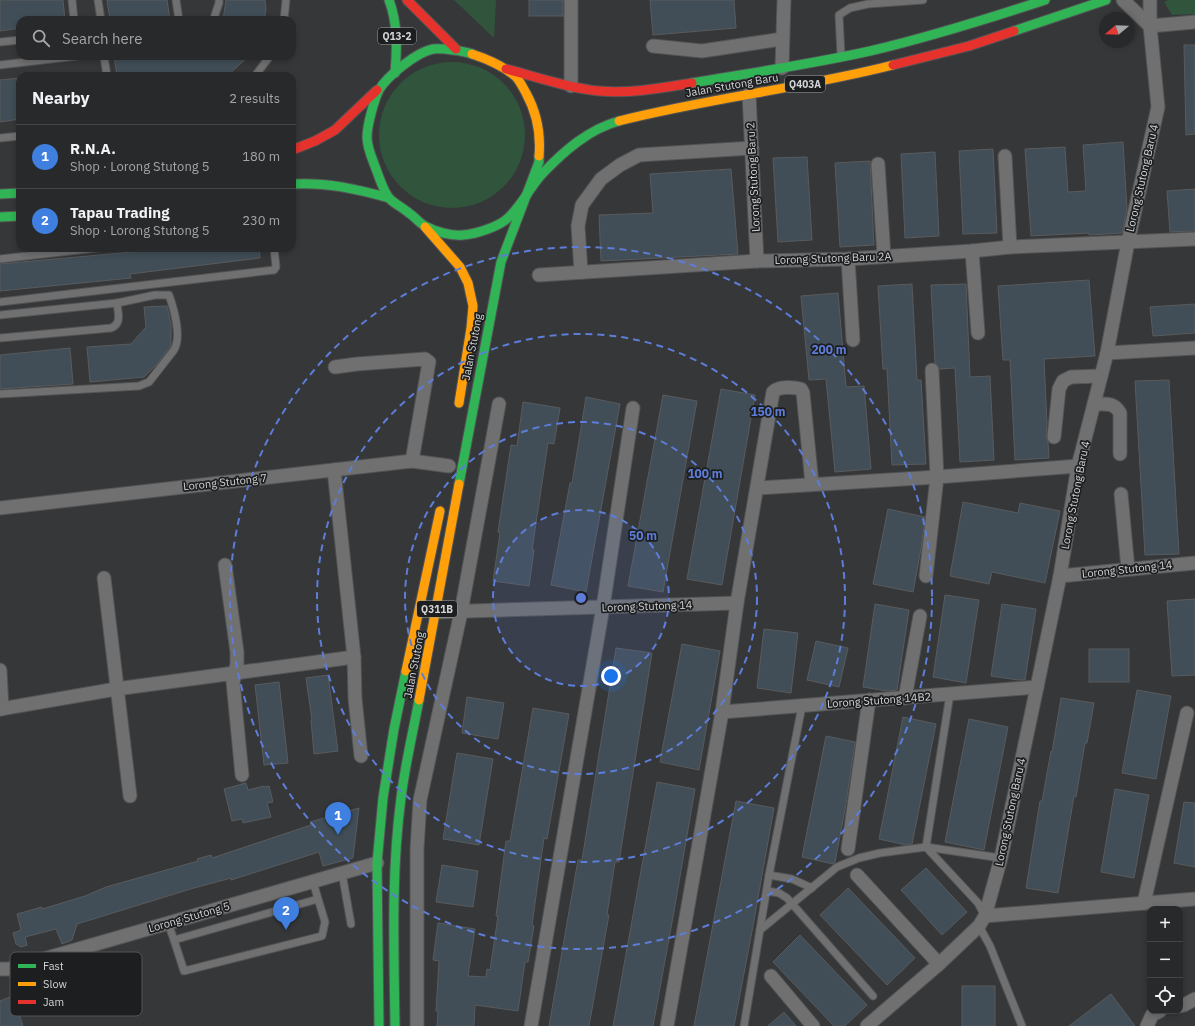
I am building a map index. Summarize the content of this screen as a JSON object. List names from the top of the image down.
{
  "streets": {
    "main road": [
      "Q13-2",
      "Q403A",
      "Jalan Stutong Baru",
      "Jalan Stutong",
      "Q311B"
    ],
    "street": [
      "Lorong Stutong Baru 2",
      "Lorong Stutong Baru 4",
      "Lorong Stutong Baru 2A",
      "Lorong Stutong 7",
      "Lorong Stutong 14",
      "Lorong Stutong 14B2",
      "Lorong Stutong 5"
    ]
  },
  "crossings": [
    ["Jalan Stutong Baru", "Lorong Stutong Baru 2"],
    ["Jalan Stutong Baru", "Jalan Stutong"],
    ["Lorong Stutong Baru 2", "Lorong Stutong Baru 2A"],
    ["Lorong Stutong Baru 4", "Lorong Stutong Baru 2A"],
    ["Lorong Stutong Baru 4", "Lorong Stutong 14"],
    ["Lorong Stutong Baru 4", "Lorong Stutong 14B2"],
    ["Jalan Stutong", "Lorong Stutong 14"],
    ["Jalan Stutong", "Lorong Stutong 5"]
  ],
  "legend": ["Fast", "Slow", "Jam"],
  "north": "left",
  "page": {
    "search": "Search here",
    "heading": ["Nearby", "2 results"],
    "list": [
      {
        "mark": "1",
        "name": "R.N.A.",
        "note": "Shop · Lorong Stutong 5",
        "value": "180 m"
      },
      {
        "mark": "2",
        "name": "Tapau Trading",
        "note": "Shop · Lorong Stutong 5",
        "value": "230 m"
      }
    ],
    "pins": ["1", "2"],
    "map_buttons": ["+", "−"]
  },
  "rings": [
    "200 m",
    "150 m",
    "100 m",
    "50 m"
  ]
}
